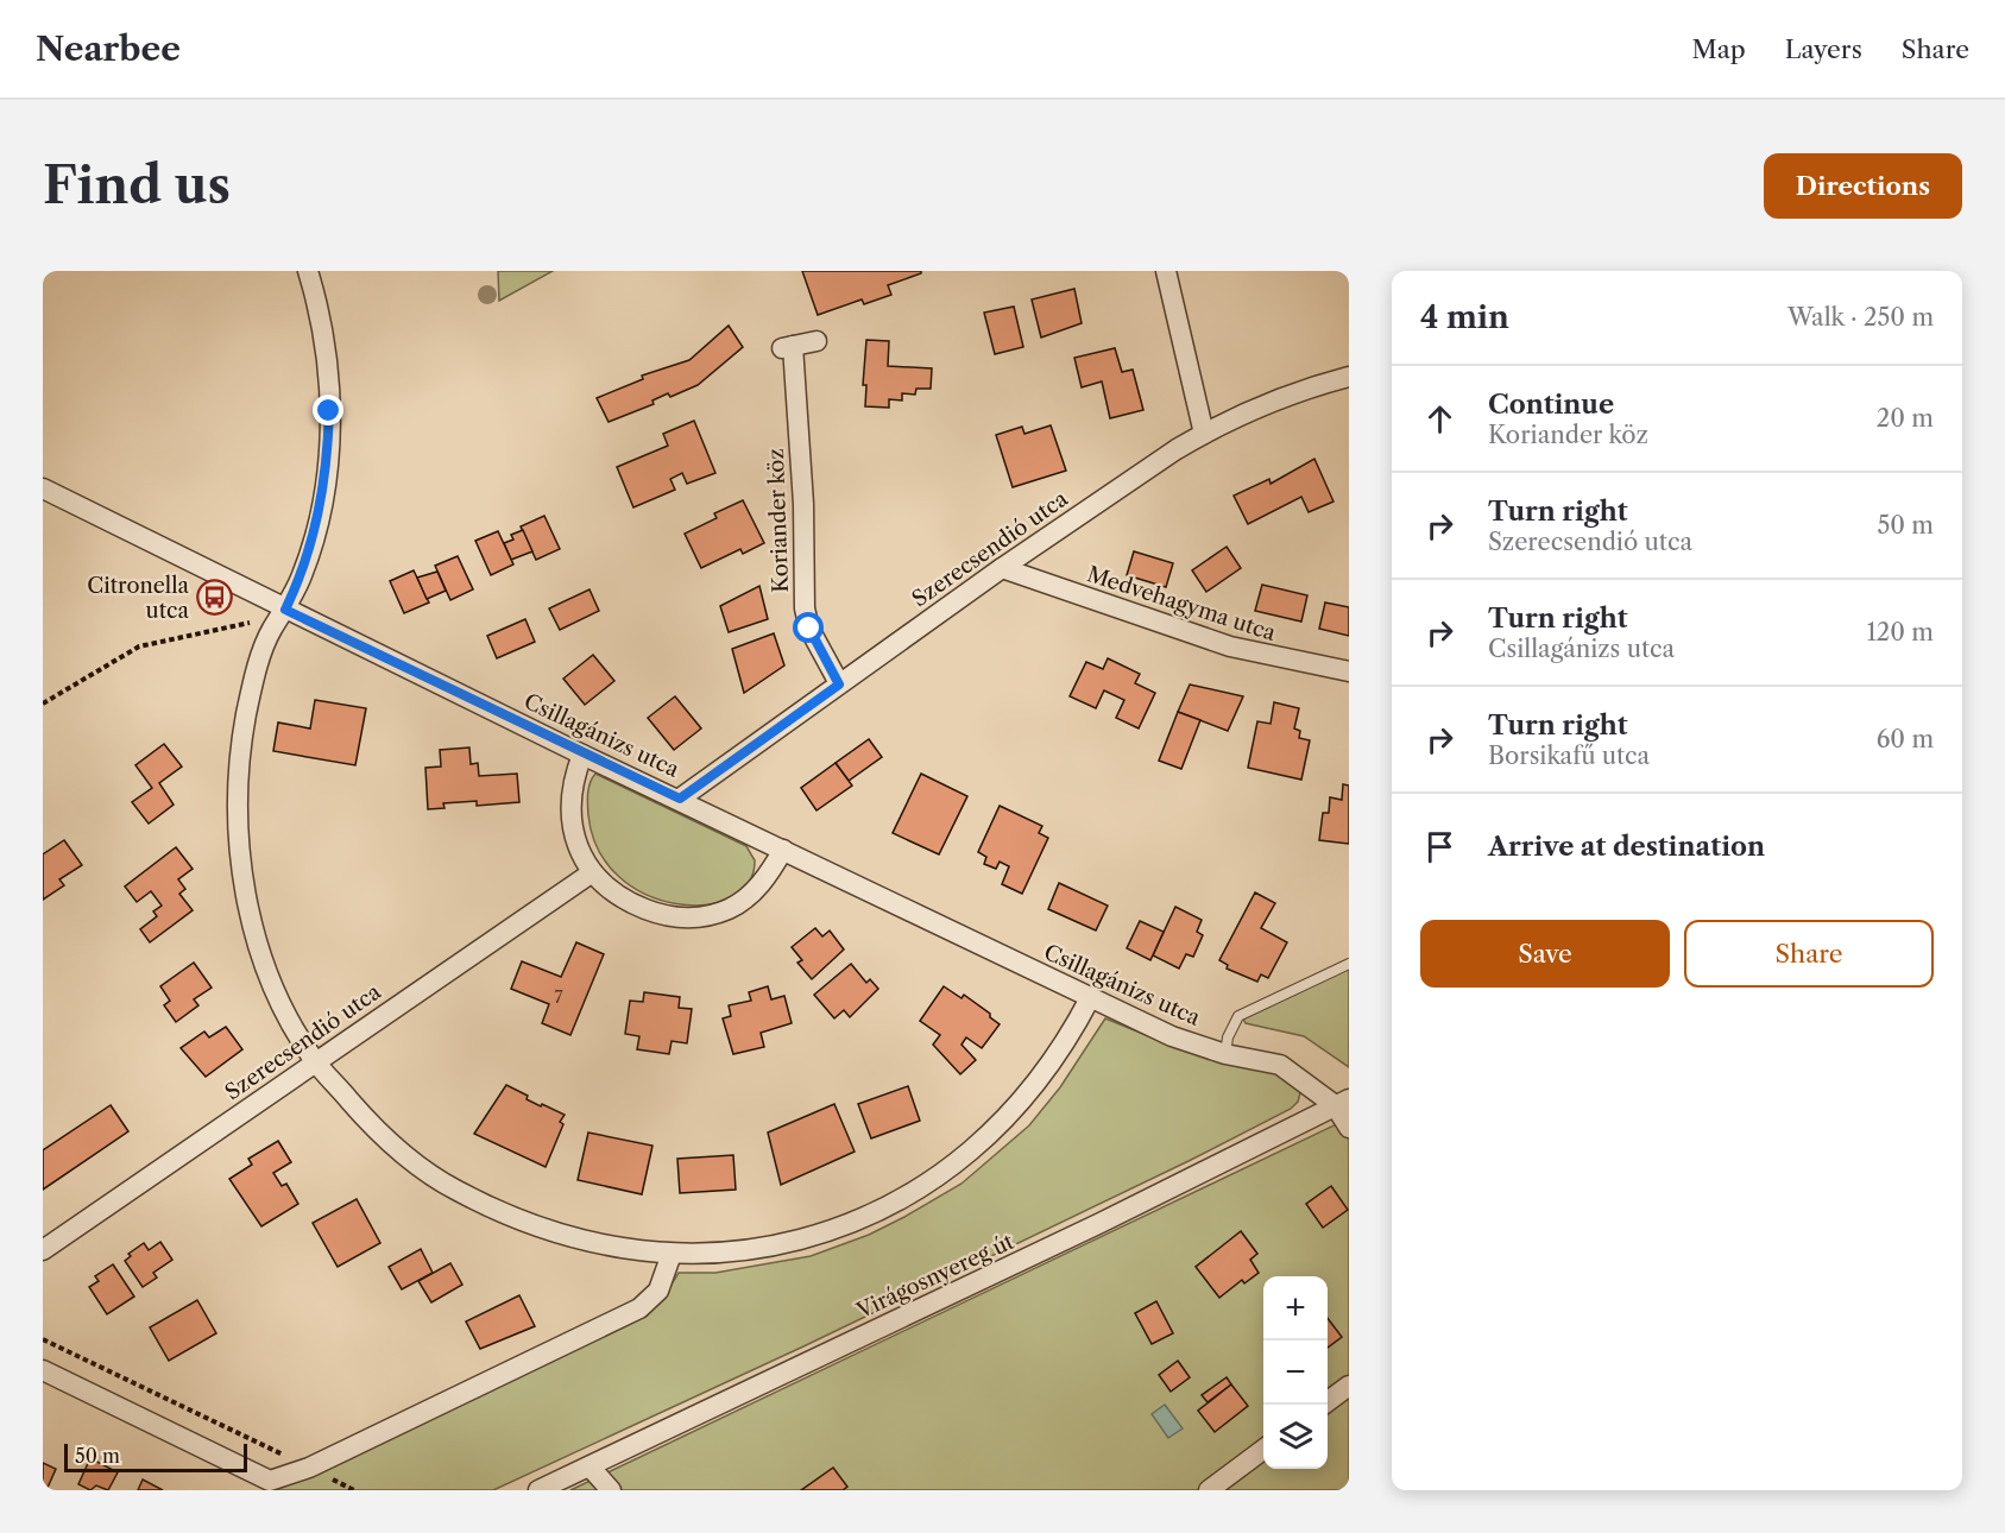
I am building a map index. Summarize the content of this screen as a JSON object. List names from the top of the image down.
{
  "streets": {
    "street": [
      "Koriander köz",
      "Szerecsendió utca",
      "Medvehagyma utca",
      "Csillagánizs utca",
      "Virágosnyereg út"
    ]
  },
  "crossings": [
    ["Koriander köz", "Szerecsendió utca"],
    ["Szerecsendió utca", "Medvehagyma utca"],
    ["Szerecsendió utca", "Csillagánizs utca"],
    ["Csillagánizs utca", "Virágosnyereg út"]
  ],
  "places": {
    "bus stop": ["Citronella utca"]
  },
  "house_numbers": ["7"],
  "scale_bar": "50 m",
  "page": {
    "header": "Nearbee",
    "nav": ["Map", "Layers", "Share"],
    "buttons": [
      "Directions",
      ["Save", "Share"]
    ],
    "title": "Find us",
    "heading": ["4 min", "Walk · 250 m"],
    "list": [
      ["Continue", "Koriander köz", "20 m"],
      ["Turn right", "Szerecsendió utca", "50 m"],
      ["Turn right", "Csillagánizs utca", "120 m"],
      ["Turn right", "Borsikafű utca", "60 m"],
      "Arrive at destination"
    ],
    "map_buttons": ["+", "−"],
    "scale": "50 m"
  }
}
